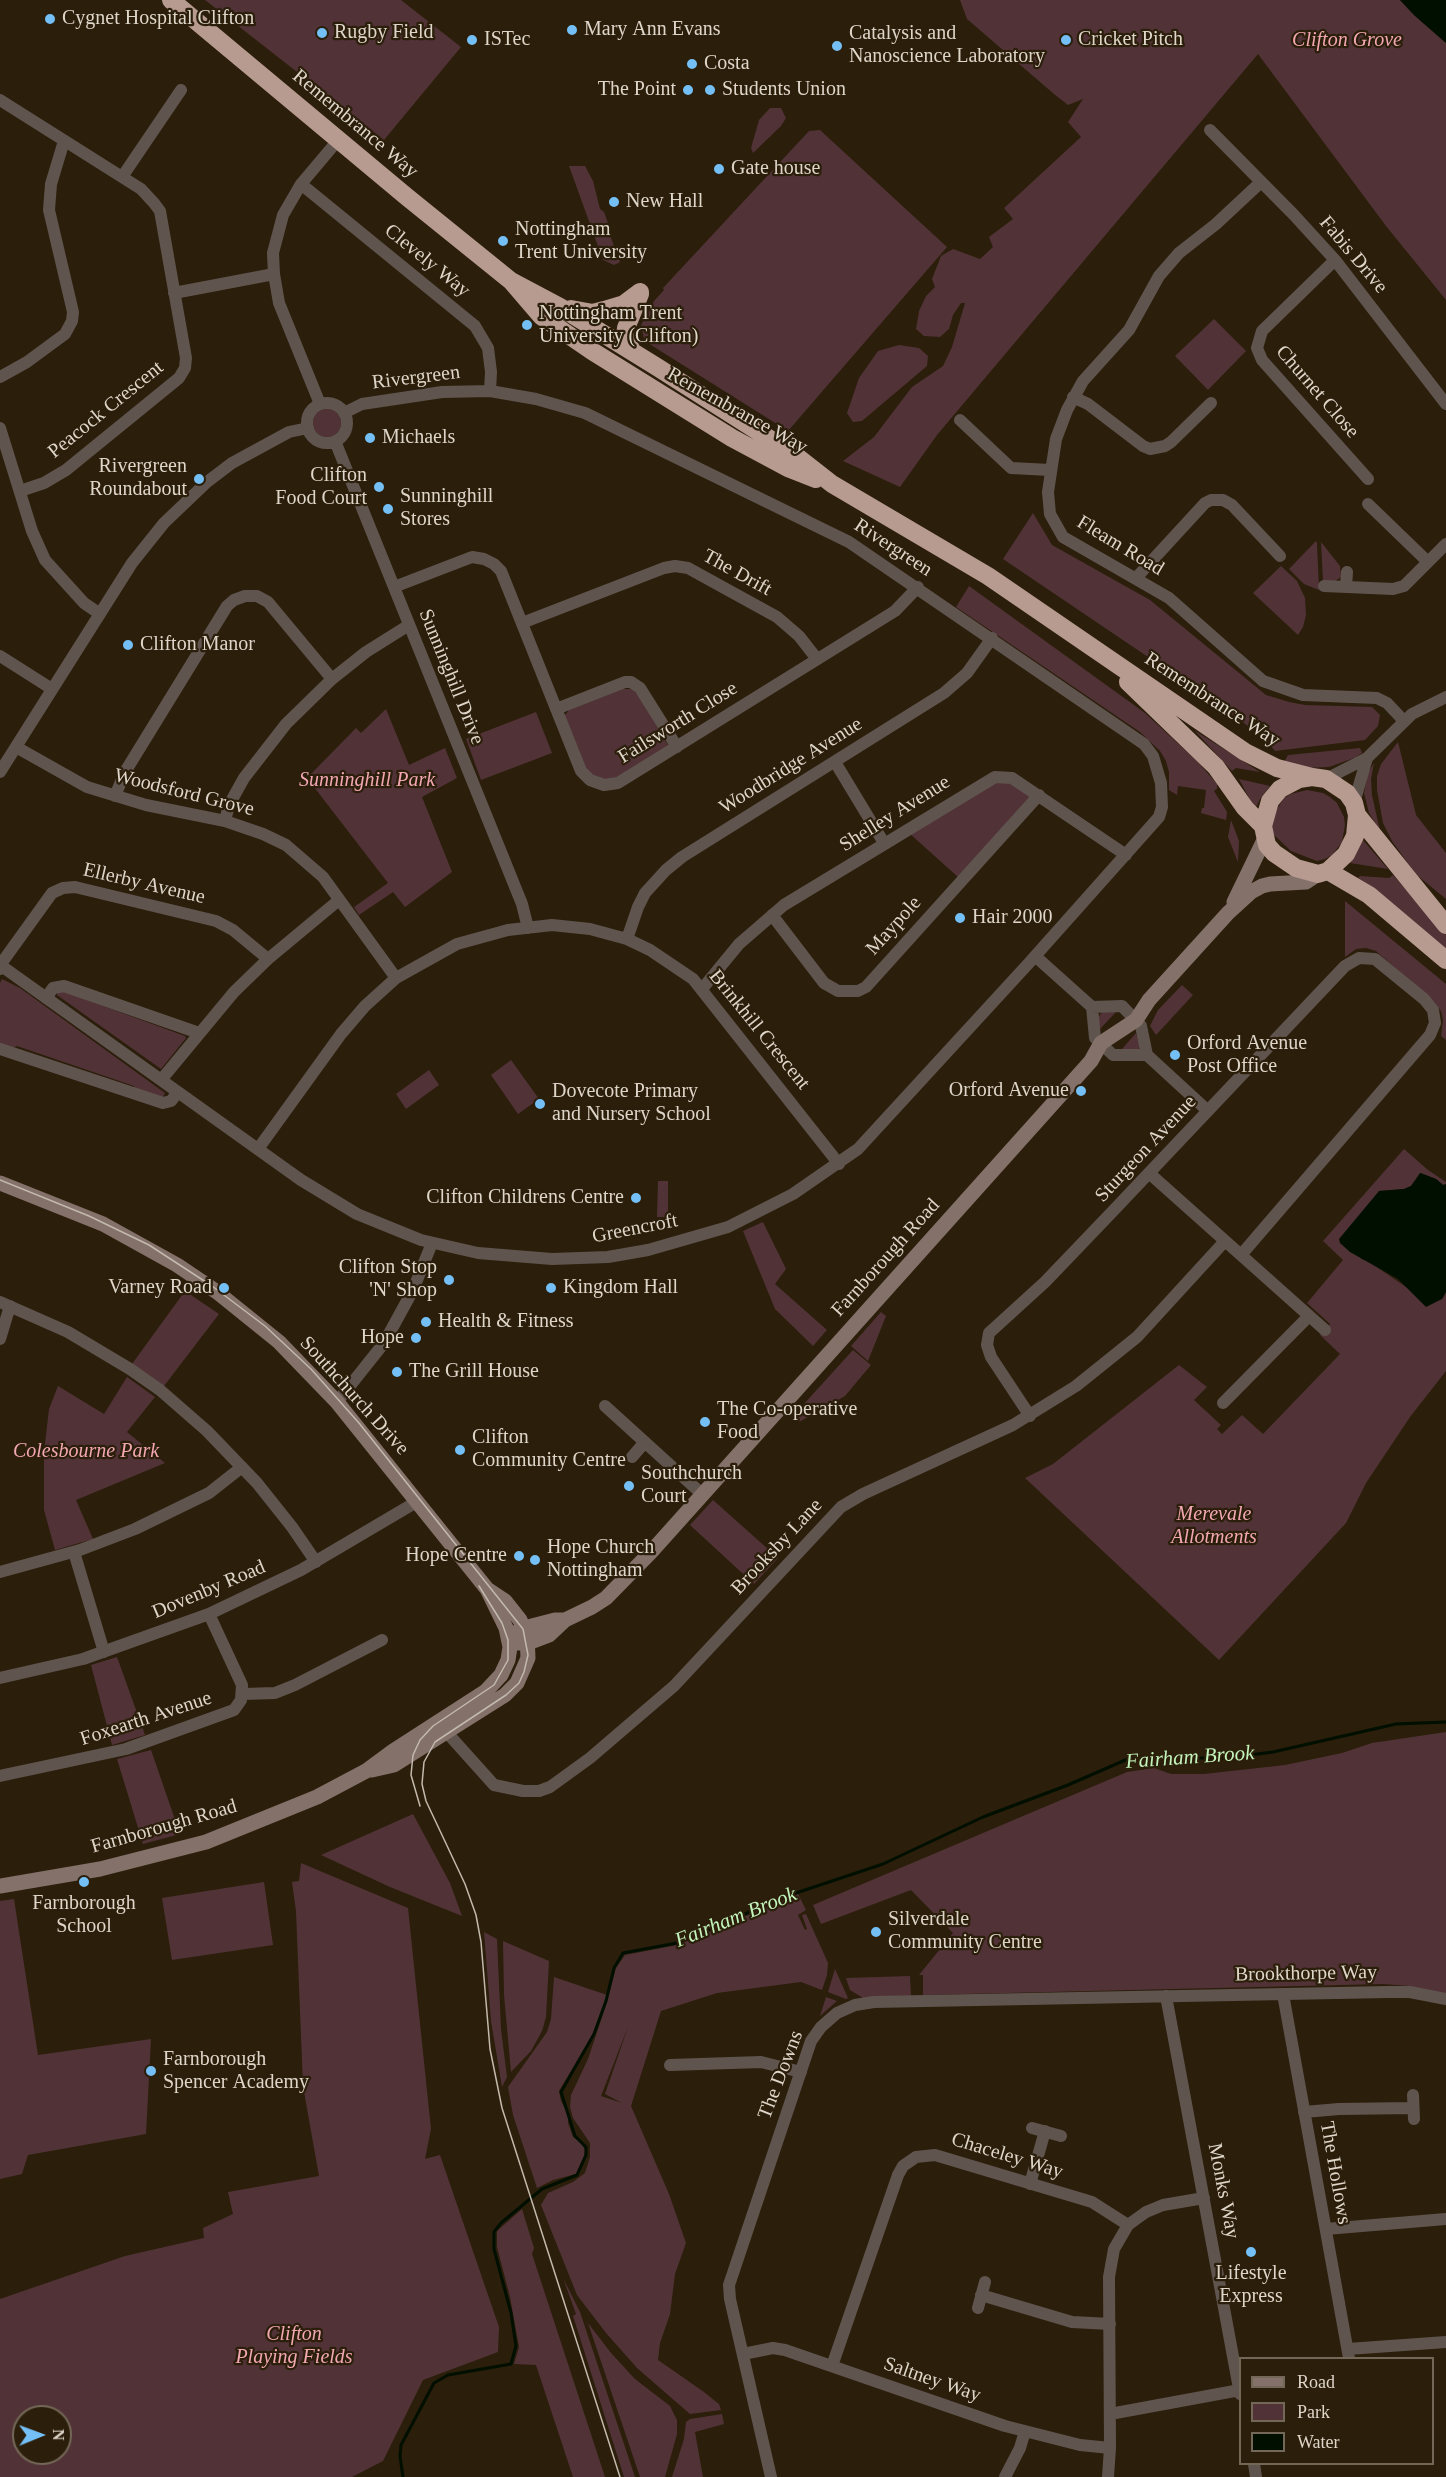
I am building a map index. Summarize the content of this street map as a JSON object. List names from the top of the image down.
{
  "streets": {
    "highway": ["Remembrance Way"],
    "street": [
      "Fabis Drive",
      "Clevely Way",
      "Rivergreen",
      "Churnet Close",
      "Peacock Crescent",
      "Fleam Road",
      "The Drift",
      "Sunninghill Drive",
      "Failsworth Close",
      "Woodbridge Avenue",
      "Woodsford Grove",
      "Shelley Avenue",
      "Ellerby Avenue",
      "Maypole",
      "Brinkhill Crescent",
      "Sturgeon Avenue",
      "Greencroft",
      "Farnborough Road",
      "Southchurch Drive",
      "Brooksby Lane",
      "Dovenby Road",
      "Foxearth Avenue",
      "Brookthorpe Way",
      "The Downs",
      "Chaceley Way",
      "The Hollows",
      "Monks Way",
      "Saltney Way"
    ]
  },
  "crossings": [
    ["Remembrance Way", "Farnborough Road"],
    ["Fabis Drive", "Churnet Close"],
    ["Fabis Drive", "Fleam Road"],
    ["Clevely Way", "Rivergreen"],
    ["Rivergreen", "Sunninghill Drive"],
    ["Rivergreen", "Failsworth Close"],
    ["Rivergreen", "Woodbridge Avenue"],
    ["Rivergreen", "Shelley Avenue"],
    ["Rivergreen", "Greencroft"],
    ["The Drift", "Failsworth Close"],
    ["Sunninghill Drive", "Failsworth Close"],
    ["Sunninghill Drive", "Brinkhill Crescent"],
    ["Woodbridge Avenue", "Brinkhill Crescent"],
    ["Woodsford Grove", "Brinkhill Crescent"],
    ["Shelley Avenue", "Maypole"],
    ["Shelley Avenue", "Brinkhill Crescent"],
    ["Ellerby Avenue", "Greencroft"],
    ["Brinkhill Crescent", "Greencroft"],
    ["Sturgeon Avenue", "Brooksby Lane"],
    ["Farnborough Road", "Southchurch Drive"],
    ["Farnborough Road", "Brooksby Lane"],
    ["Southchurch Drive", "Dovenby Road"],
    ["Brookthorpe Way", "The Downs"],
    ["Brookthorpe Way", "The Hollows"],
    ["Brookthorpe Way", "Monks Way"],
    ["The Downs", "Monks Way"],
    ["The Downs", "Saltney Way"],
    ["Chaceley Way", "Saltney Way"]
  ],
  "water": ["Fairham Brook"],
  "parks": [
    "Clifton Grove",
    "Sunninghill Park",
    "Colesbourne Park",
    "Merevale Allotments",
    "Clifton Playing Fields"
  ],
  "places": [
    "Cygnet Hospital Clifton",
    "Mary Ann Evans",
    "Rugby Field",
    "ISTec",
    "Cricket Pitch",
    "Catalysis and Nanoscience Laboratory",
    "Costa",
    "The Point",
    "Students Union",
    "Gate house",
    "New Hall",
    "Nottingham Trent University",
    "Nottingham Trent University (Clifton)",
    "Michaels",
    "Rivergreen Roundabout",
    "Clifton Food Court",
    "Sunninghill Stores",
    "Clifton Manor",
    "Hair 2000",
    "Orford Avenue Post Office",
    "Orford Avenue",
    "Dovecote Primary and Nursery School",
    "Clifton Childrens Centre",
    "Clifton Stop 'N' Shop",
    "Varney Road",
    "Kingdom Hall",
    "Health & Fitness",
    "Hope",
    "The Grill House",
    "The Co-operative Food",
    "Clifton Community Centre",
    "Southchurch Court",
    "Hope Centre",
    "Hope Church Nottingham",
    "Farnborough School",
    "Silverdale Community Centre",
    "Farnborough Spencer Academy",
    "Lifestyle Express"
  ],
  "legend": ["Road", "Park", "Water"],
  "north": "right"
}
